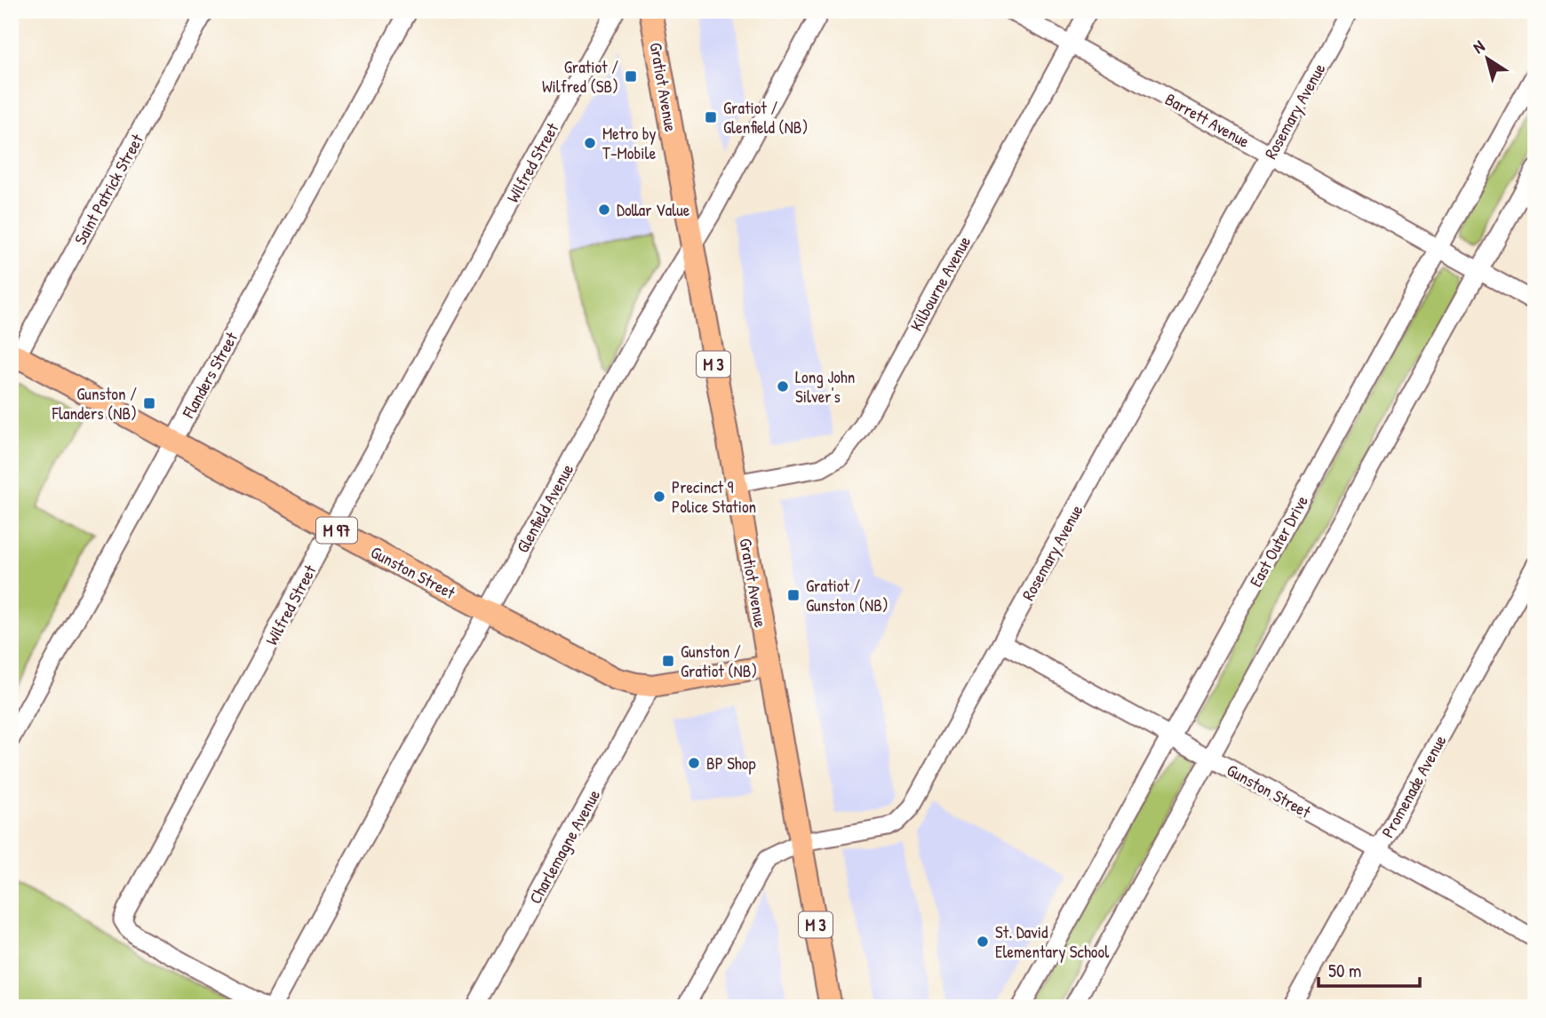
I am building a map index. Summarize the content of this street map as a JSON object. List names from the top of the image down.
{
  "streets": {
    "main road": [
      "Gratiot Avenue",
      "M 3",
      "M 97",
      "Gunston Street"
    ],
    "street": [
      "Rosemary Avenue",
      "Barrett Avenue",
      "Wilfred Street",
      "Saint Patrick Street",
      "Kilbourne Avenue",
      "Flanders Street",
      "Glenfield Avenue",
      "East Outer Drive",
      "Promenade Avenue",
      "Charlemagne Avenue"
    ]
  },
  "crossings": [
    ["Gratiot Avenue", "Rosemary Avenue"],
    ["Gratiot Avenue", "Kilbourne Avenue"],
    ["Gratiot Avenue", "Glenfield Avenue"],
    ["Gratiot Avenue", "Gunston Street"],
    ["Rosemary Avenue", "Barrett Avenue"],
    ["Rosemary Avenue", "Gunston Street"],
    ["Barrett Avenue", "Kilbourne Avenue"],
    ["Barrett Avenue", "East Outer Drive"],
    ["Wilfred Street", "Gunston Street"],
    ["Saint Patrick Street", "Gunston Street"],
    ["Flanders Street", "Gunston Street"],
    ["Glenfield Avenue", "Gunston Street"],
    ["East Outer Drive", "Gunston Street"],
    ["Gunston Street", "Promenade Avenue"],
    ["Gunston Street", "Charlemagne Avenue"]
  ],
  "places": {
    "transit": [
      "Gratiot / Wilfred (SB)",
      "Gratiot / Glenfield (NB)",
      "Gunston / Flanders (NB)",
      "Gratiot / Gunston (NB)",
      "Gunston / Gratiot (NB)"
    ],
    "other": [
      "Metro by T-Mobile",
      "Dollar Value",
      "Long John Silver's",
      "Precinct 9 Police Station",
      "BP Shop",
      "St. David Elementary School"
    ]
  },
  "scale_bar": "50 m",
  "north": "top left"
}
